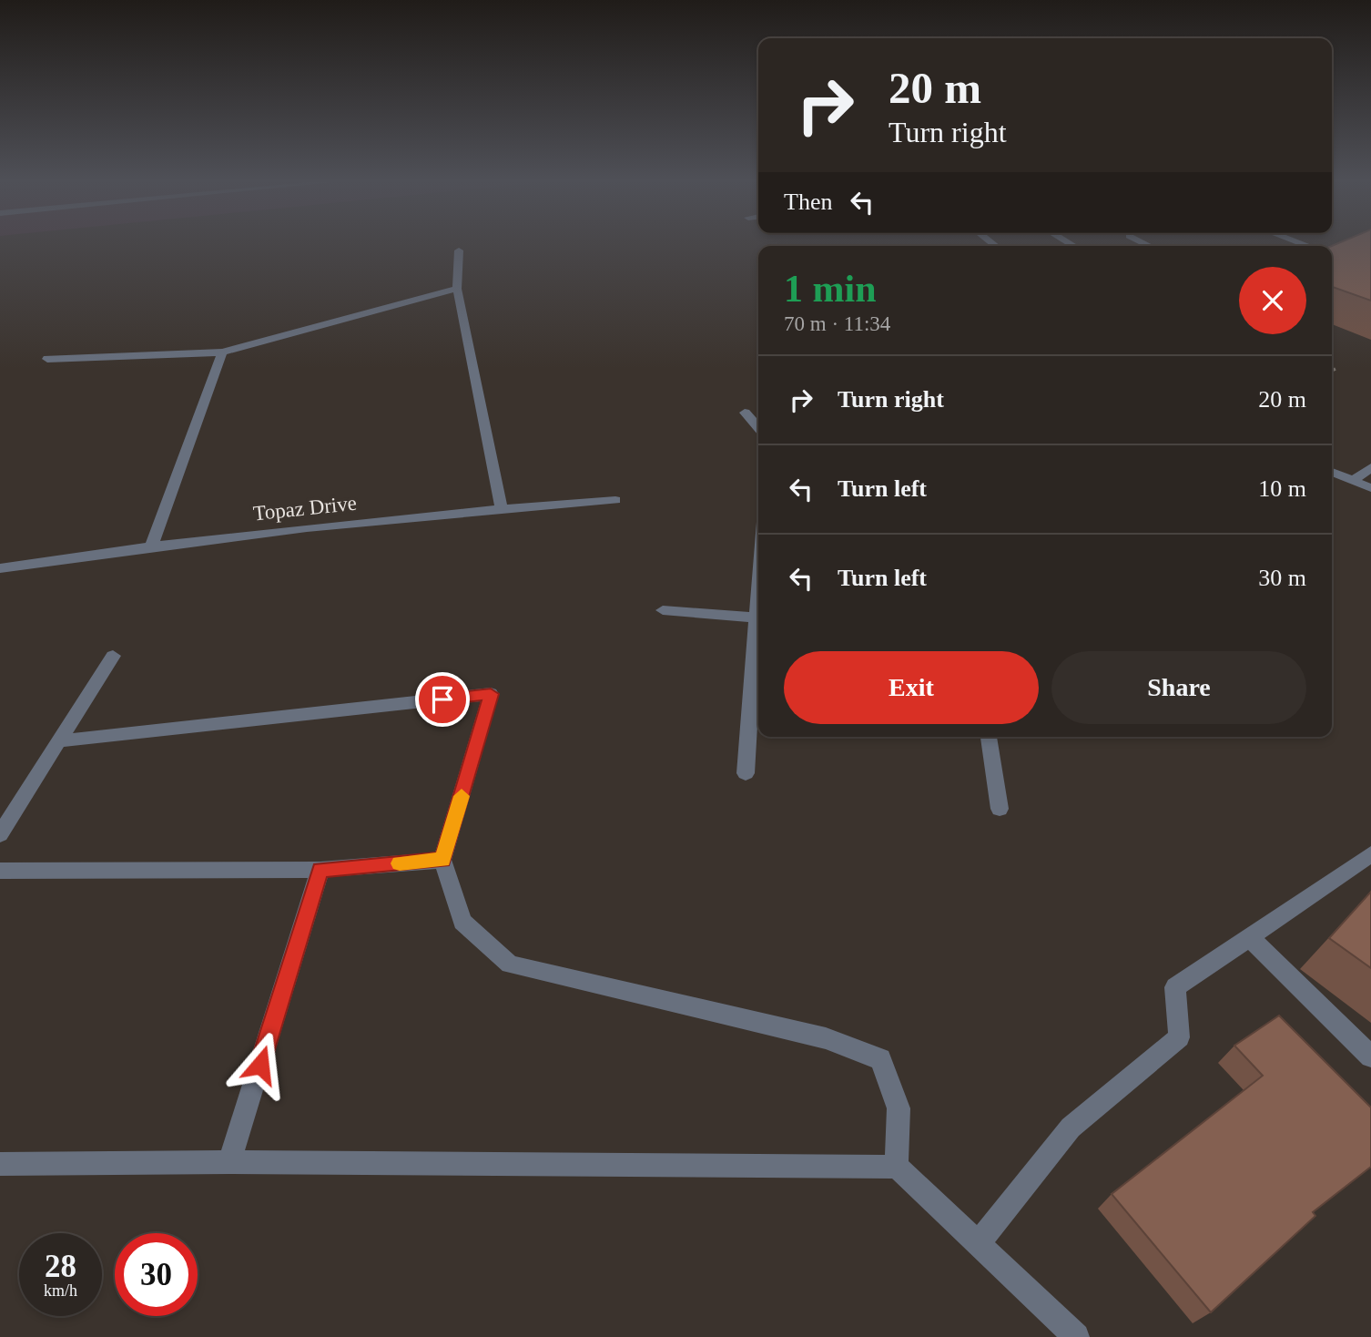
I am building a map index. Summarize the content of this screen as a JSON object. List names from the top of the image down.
{
  "streets": {
    "street": ["Topaz Drive"]
  },
  "page": {
    "turn": ["20 m", "Turn right"],
    "then": "Then",
    "heading": ["1 min", "70 m · 11:34"],
    "list": [
      {
        "name": "Turn right",
        "value": "20 m"
      },
      {
        "name": "Turn left",
        "value": "10 m"
      },
      {
        "name": "Turn left",
        "value": "30 m"
      }
    ],
    "buttons": ["Exit", "Share"],
    "speed": "28 km/h",
    "limit": "30"
  }
}
